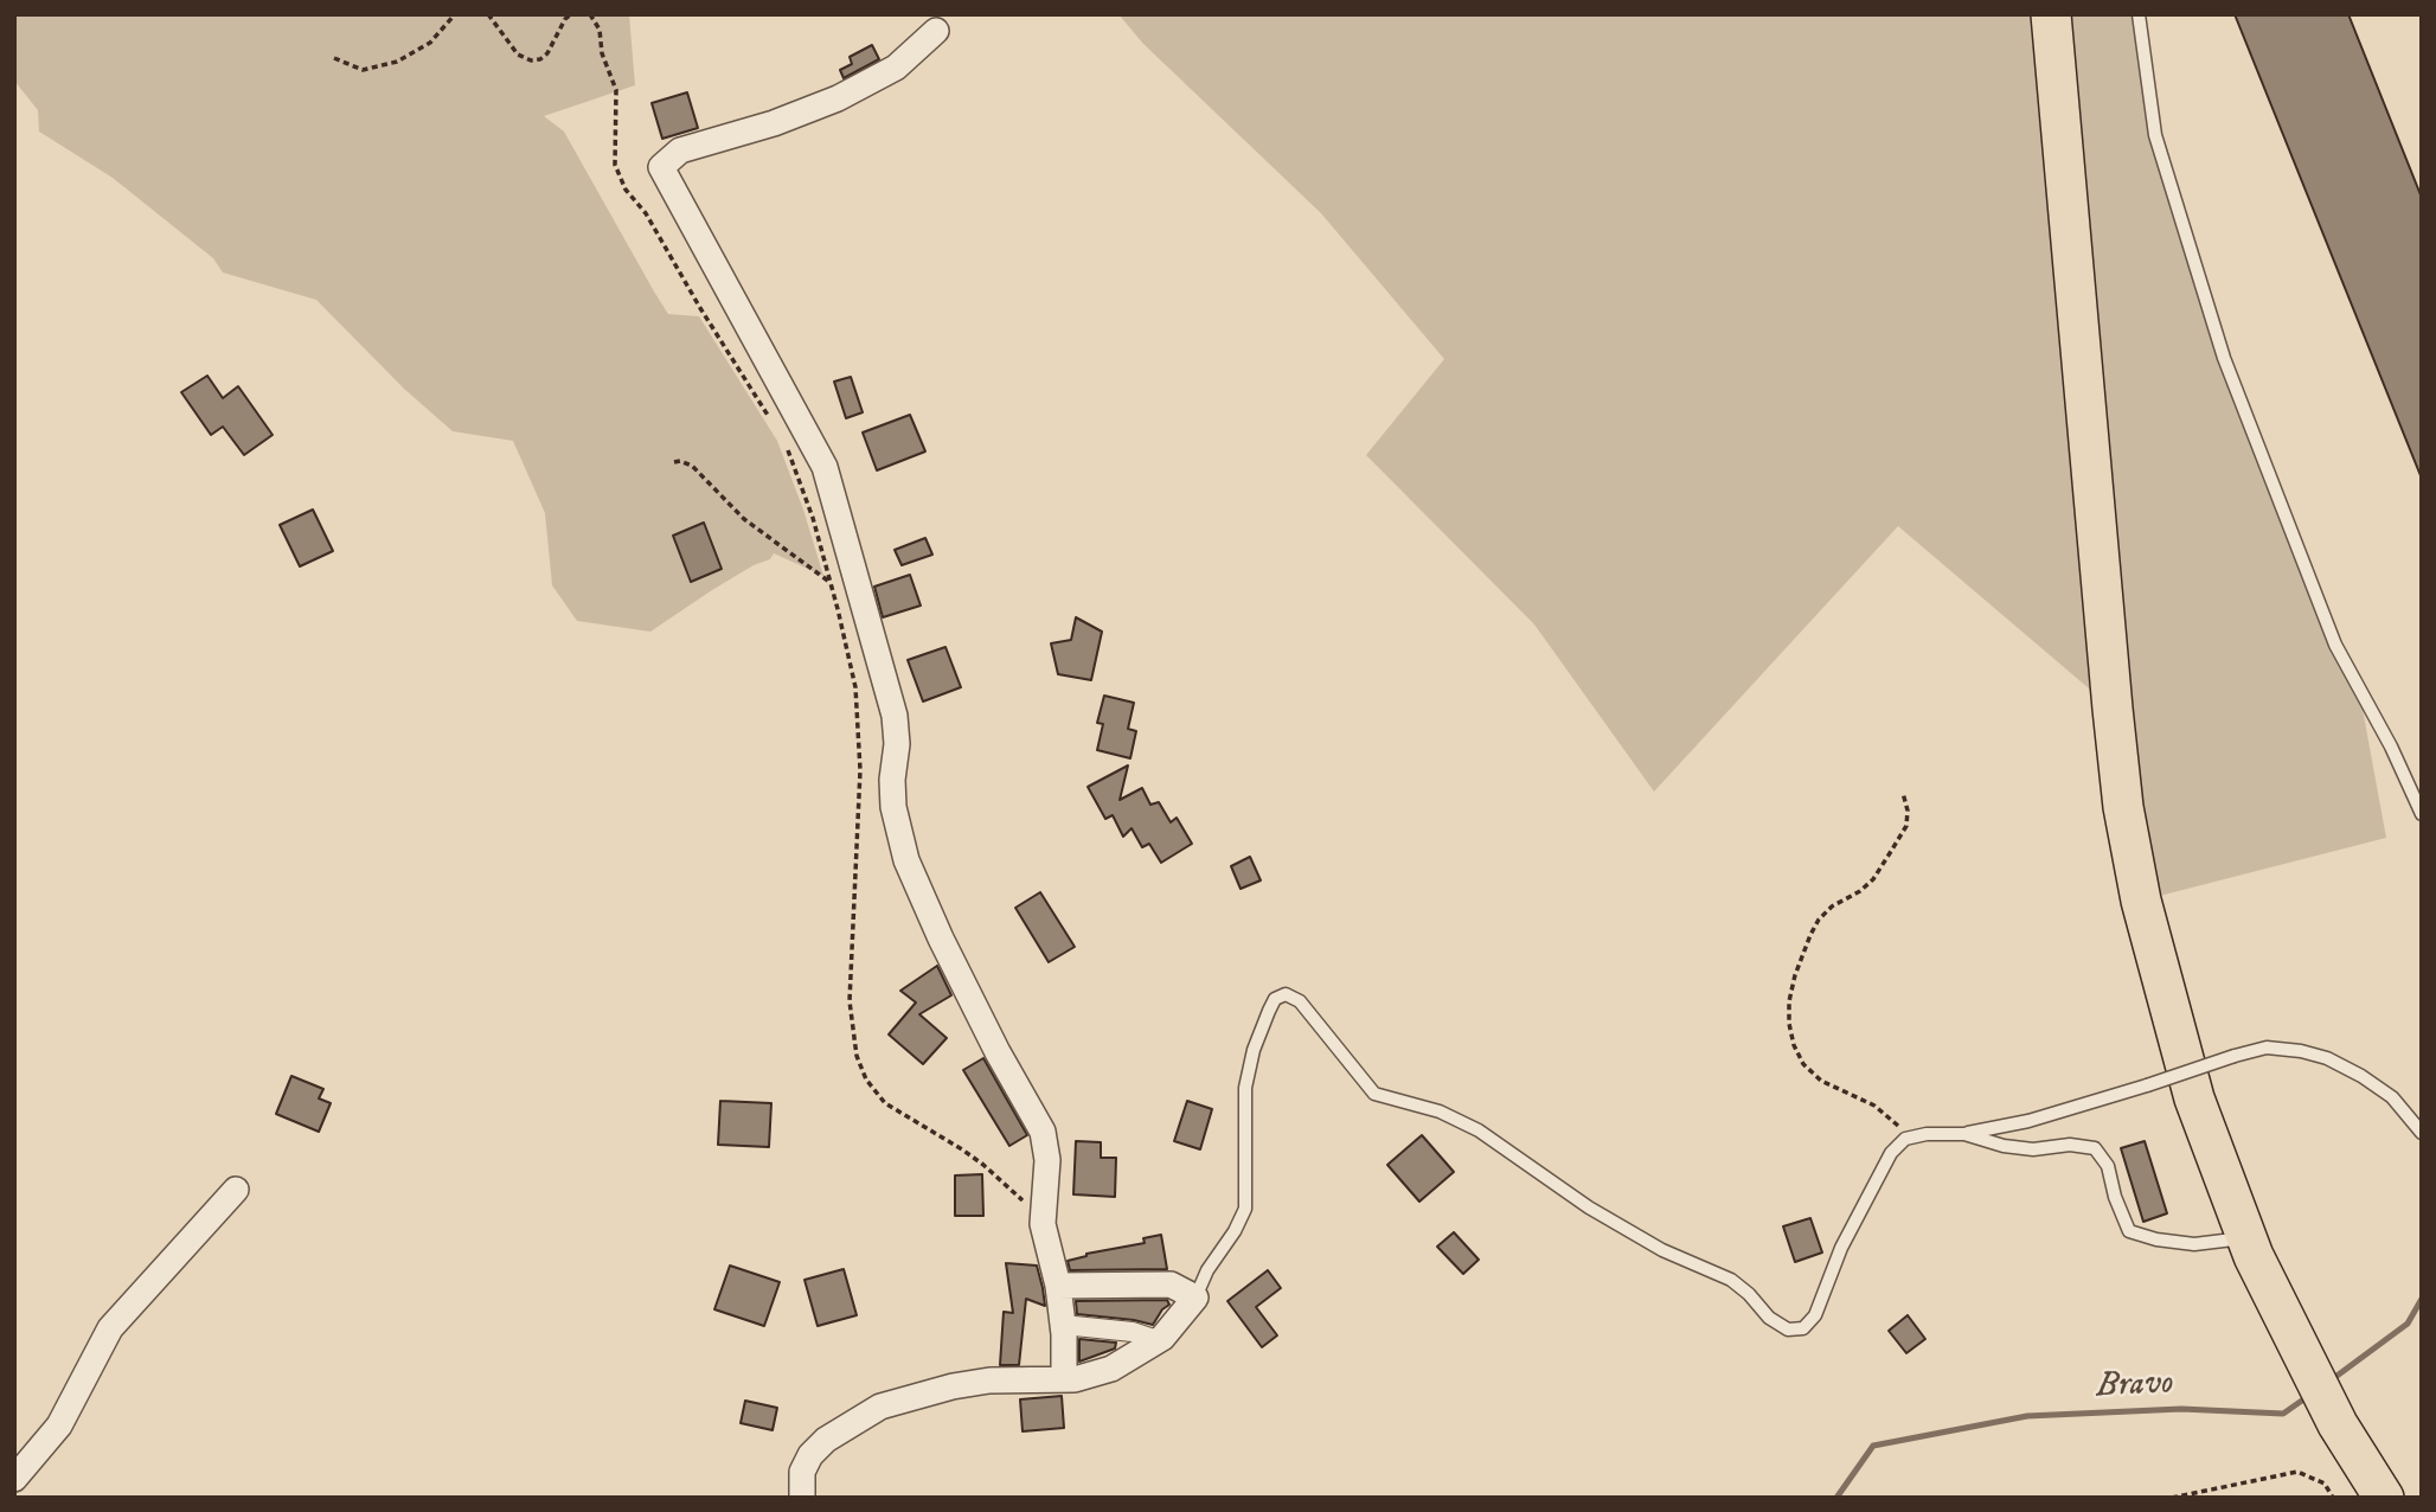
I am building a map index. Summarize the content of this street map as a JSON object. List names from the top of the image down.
{
  "water": ["Bravo"]
}
